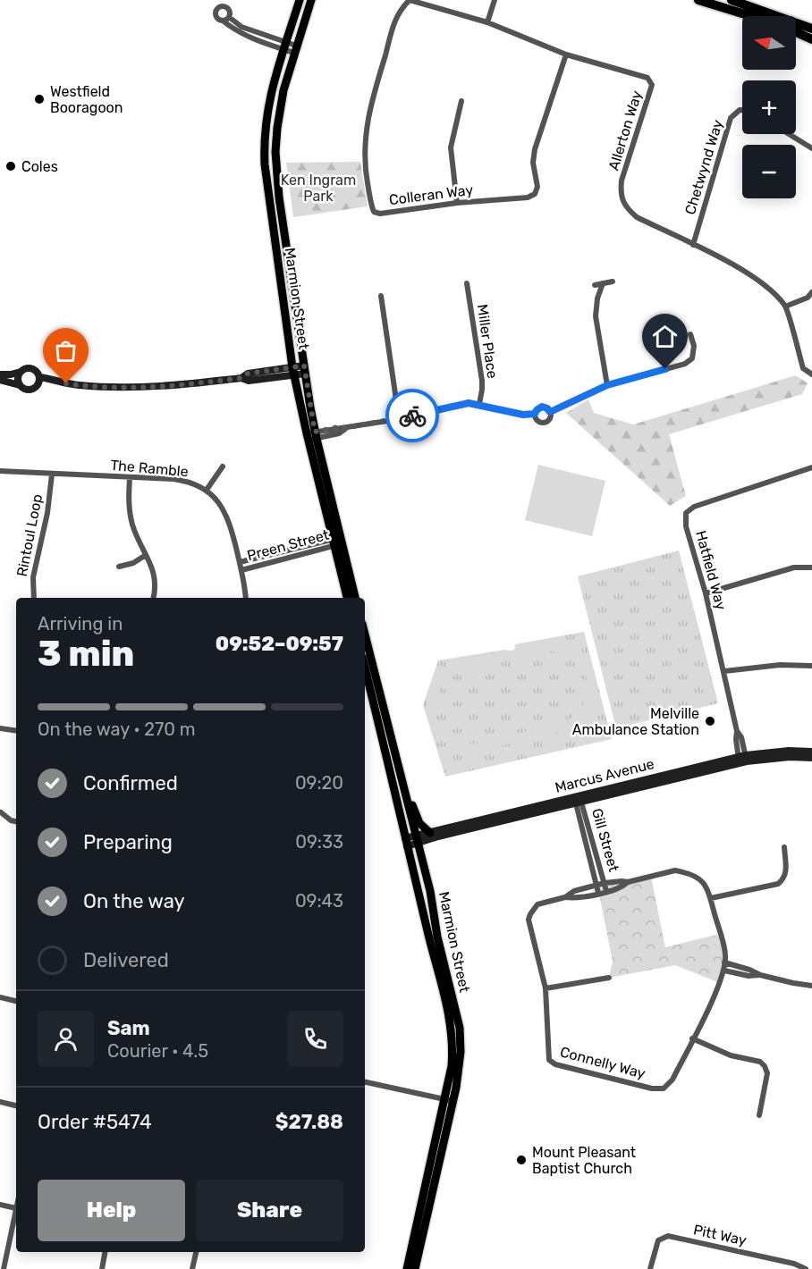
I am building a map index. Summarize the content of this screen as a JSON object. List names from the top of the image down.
{
  "streets": {
    "main road": ["Marmion Street"],
    "street": [
      "Allerton Way",
      "Chetwynd Way",
      "Colleran Way",
      "Miller Place",
      "The Ramble",
      "Rintoul Loop",
      "Preen Street",
      "Hatfield Way",
      "Marcus Avenue",
      "Gill Street",
      "Connelly Way",
      "Pitt Way"
    ]
  },
  "crossings": [
    ["Allerton Way", "Chetwynd Way"],
    ["Allerton Way", "Colleran Way"],
    ["Marmion Street", "Preen Street"],
    ["Marmion Street", "Marcus Avenue"],
    ["The Ramble", "Rintoul Loop"],
    ["The Ramble", "Preen Street"],
    ["Hatfield Way", "Marcus Avenue"],
    ["Marcus Avenue", "Gill Street"],
    ["Gill Street", "Connelly Way"]
  ],
  "parks": ["Ken Ingram Park"],
  "places": [
    "Westfield Booragoon",
    "Coles",
    "Melville Ambulance Station",
    "Mount Pleasant Baptist Church"
  ],
  "north": "left",
  "page": {
    "map_buttons": ["+", "−"],
    "heading": ["3 min", "Arriving in", "09:52–09:57"],
    "panel": [
      "Sam",
      "Courier · 4.5",
      "Order #5474",
      "$27.88"
    ],
    "bar": "On the way · 270 m",
    "list": [
      ["Confirmed", "09:20"],
      ["Preparing", "09:33"],
      ["On the way", "09:43"],
      "Delivered"
    ],
    "buttons": ["Help", "Share"]
  }
}
